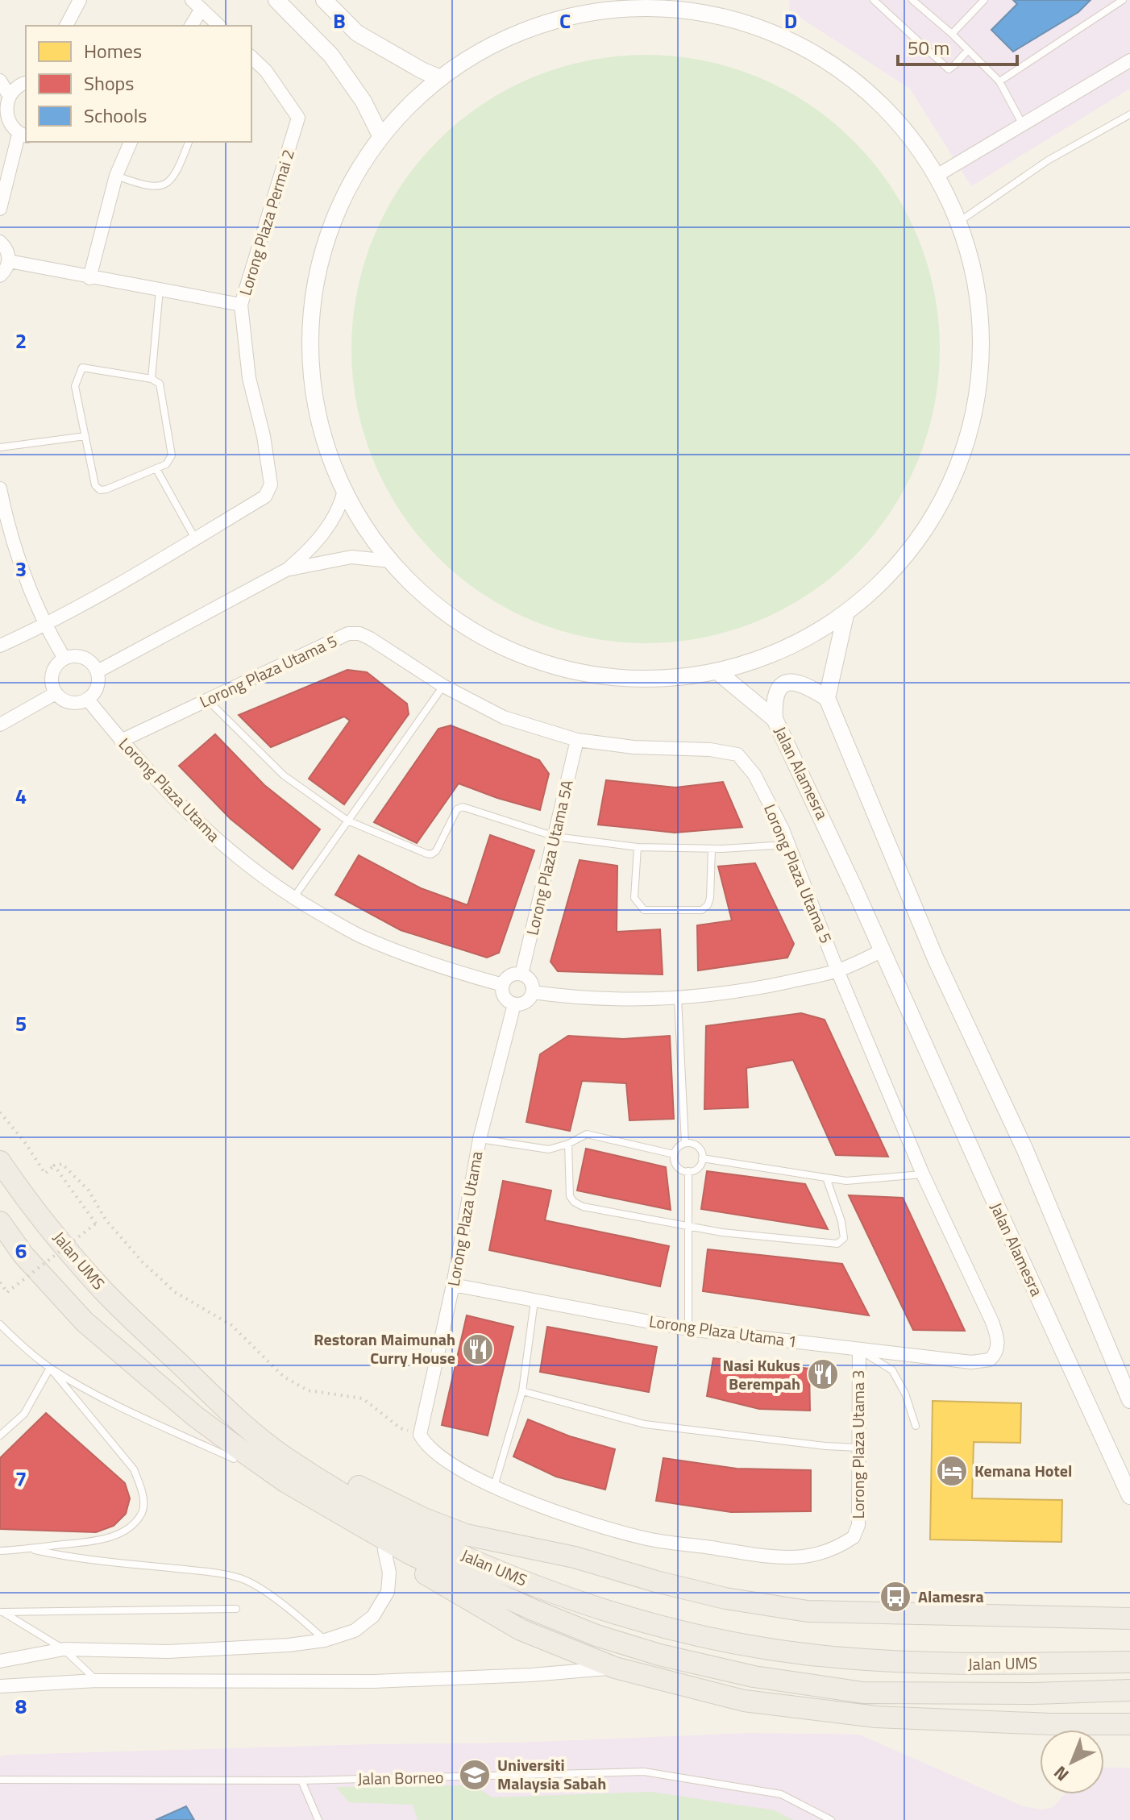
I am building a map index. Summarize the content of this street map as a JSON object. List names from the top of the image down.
{
  "streets": {
    "highway": ["Jalan UMS"],
    "street": [
      "Lorong Plaza Permai 2",
      "Lorong Plaza Utama 5",
      "Jalan Alamesra",
      "Lorong Plaza Utama",
      "Lorong Plaza Utama 5A",
      "Lorong Plaza Utama 1",
      "Lorong Plaza Utama 3"
    ],
    "lane": ["Jalan Borneo"]
  },
  "crossings": [
    ["Lorong Plaza Utama 5", "Lorong Plaza Utama"],
    ["Lorong Plaza Utama 5", "Lorong Plaza Utama 5A"],
    ["Lorong Plaza Utama 5", "Lorong Plaza Utama 1"],
    ["Lorong Plaza Utama", "Lorong Plaza Utama 5A"],
    ["Lorong Plaza Utama", "Lorong Plaza Utama 1"],
    ["Lorong Plaza Utama", "Lorong Plaza Utama 3"],
    ["Lorong Plaza Utama 1", "Lorong Plaza Utama 3"]
  ],
  "places": {
    "restaurant": ["Restoran Maimunah Curry House", "Nasi Kukus Berempah"],
    "hotel": ["Kemana Hotel"],
    "bus stop": ["Alamesra"],
    "school or university": ["Universiti Malaysia Sabah"]
  },
  "legend": ["Homes", "Shops", "Schools"],
  "scale_bar": "50 m",
  "north": "bottom left",
  "grid": {
    "columns": ["B", "C", "D"],
    "rows": [
      "2",
      "3",
      "4",
      "5",
      "6",
      "7",
      "8"
    ]
  }
}
